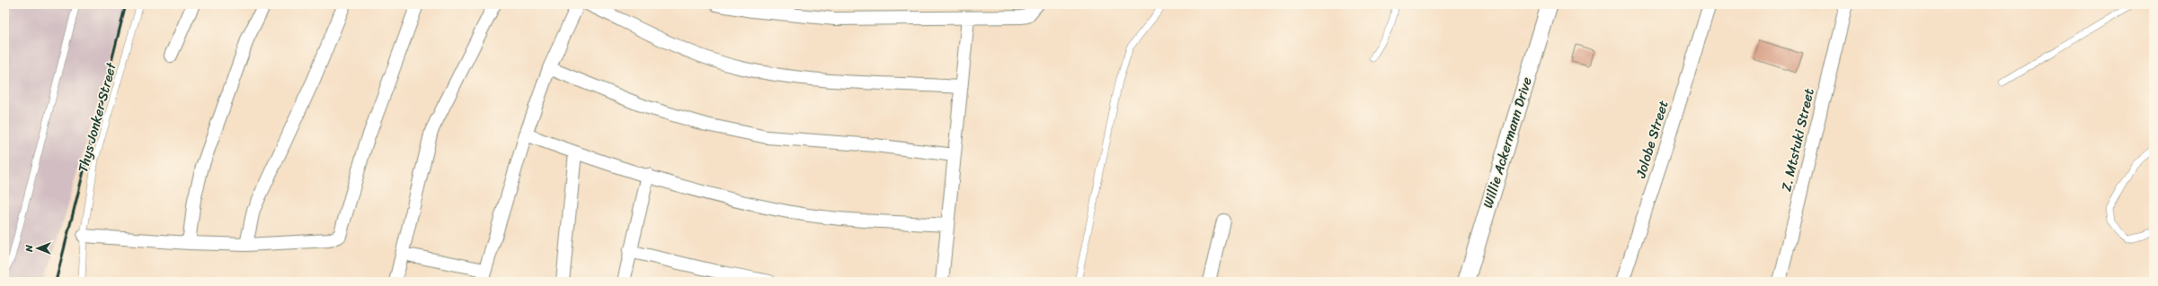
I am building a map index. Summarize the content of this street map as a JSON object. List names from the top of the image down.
{
  "streets": {
    "street": ["Jolobe Street", "Z. Mtstuki Street", "Willie Ackermann Drive"],
    "lane": ["Thys Jonker Street"]
  },
  "north": "left"
}
